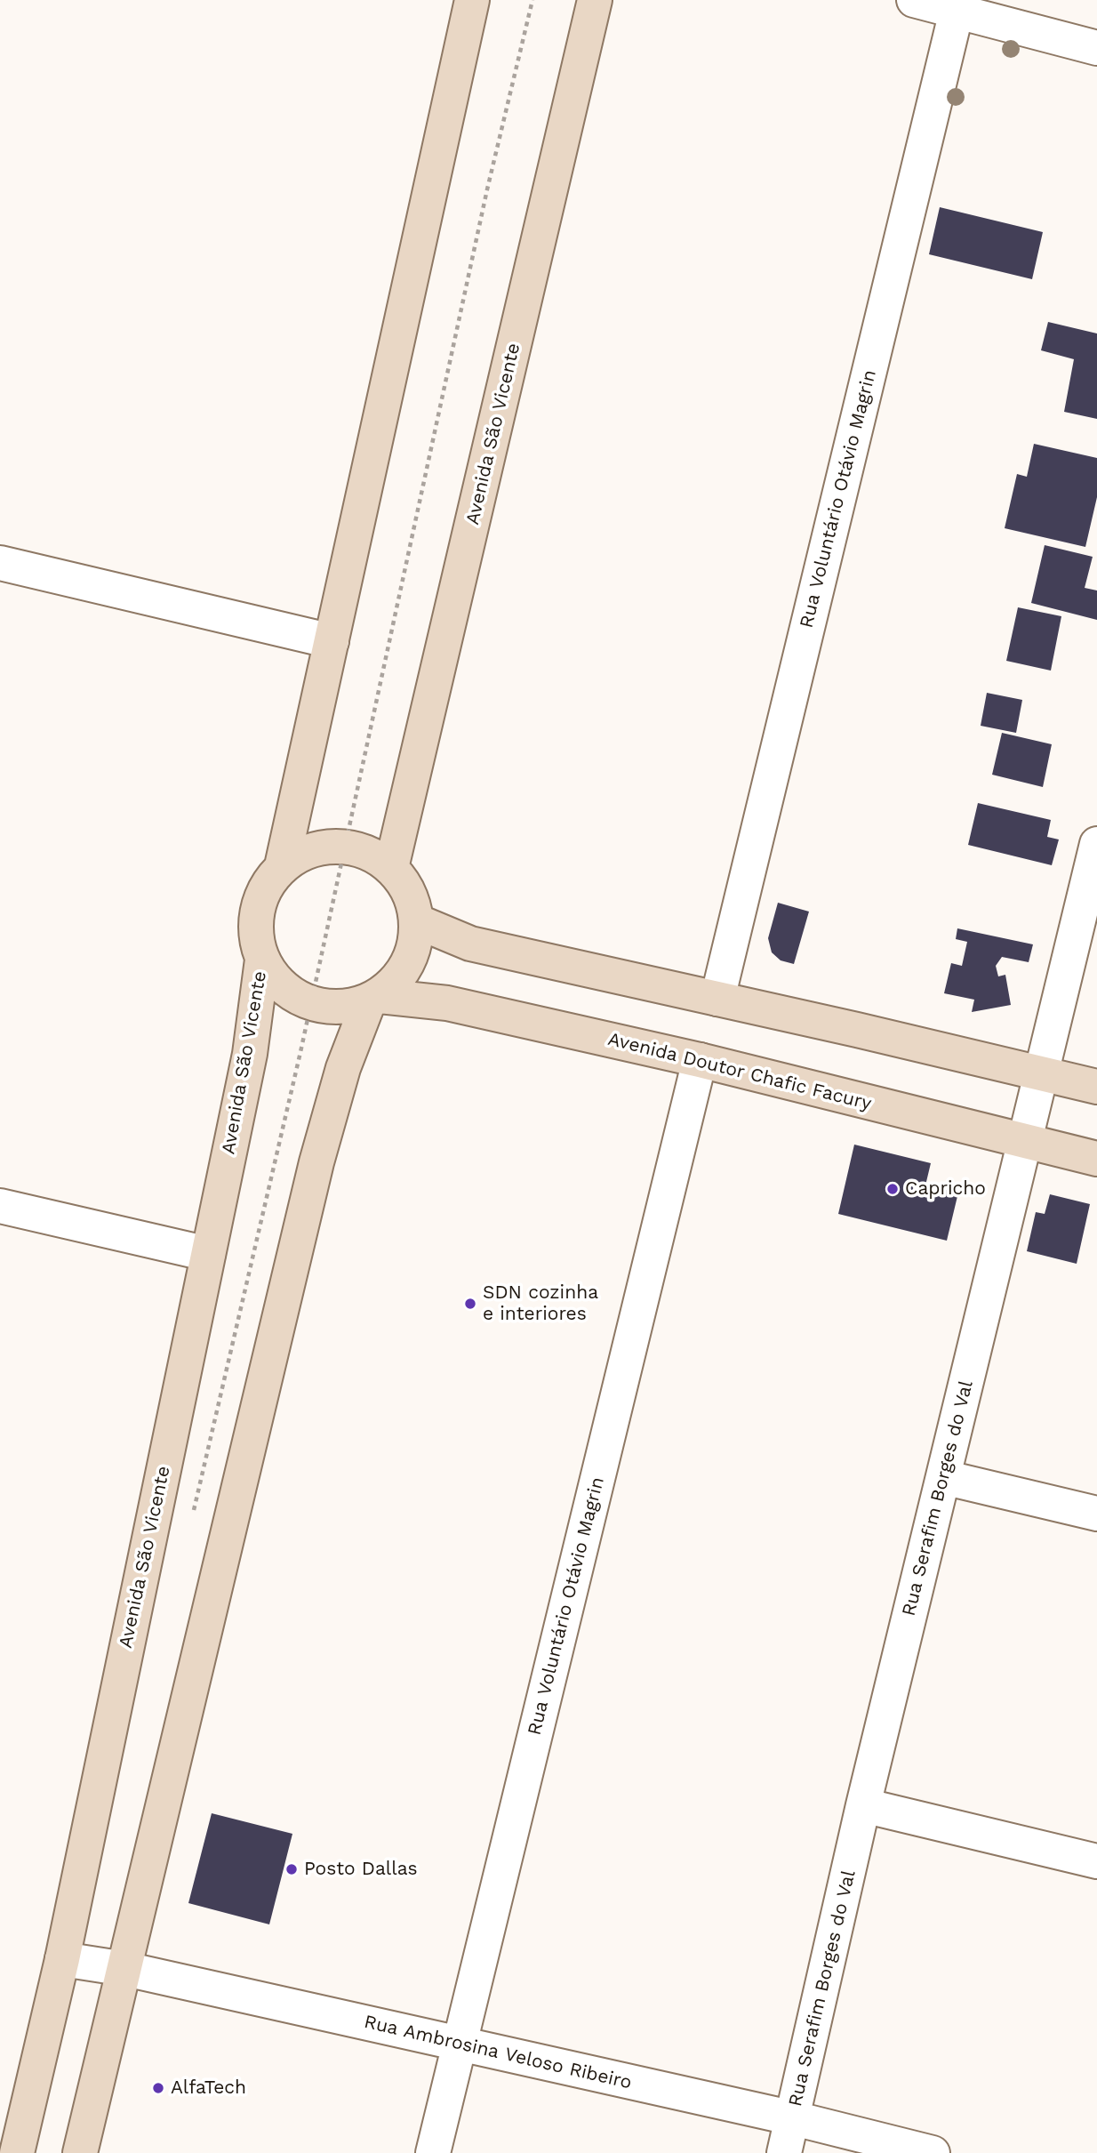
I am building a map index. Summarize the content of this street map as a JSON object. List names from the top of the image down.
{
  "streets": {
    "main road": ["Avenida São Vicente", "Avenida Doutor Chafic Facury"],
    "street": ["Rua Voluntário Otávio Magrin", "Rua Serafim Borges do Val", "Rua Ambrosina Veloso Ribeiro"]
  },
  "crossings": [
    ["Avenida São Vicente", "Rua Ambrosina Veloso Ribeiro"],
    ["Rua Voluntário Otávio Magrin", "Avenida Doutor Chafic Facury"],
    ["Rua Voluntário Otávio Magrin", "Rua Ambrosina Veloso Ribeiro"],
    ["Avenida Doutor Chafic Facury", "Rua Serafim Borges do Val"],
    ["Rua Serafim Borges do Val", "Rua Ambrosina Veloso Ribeiro"]
  ],
  "places": [
    "Capricho",
    "SDN cozinha e interiores",
    "Posto Dallas",
    "AlfaTech"
  ]
}
